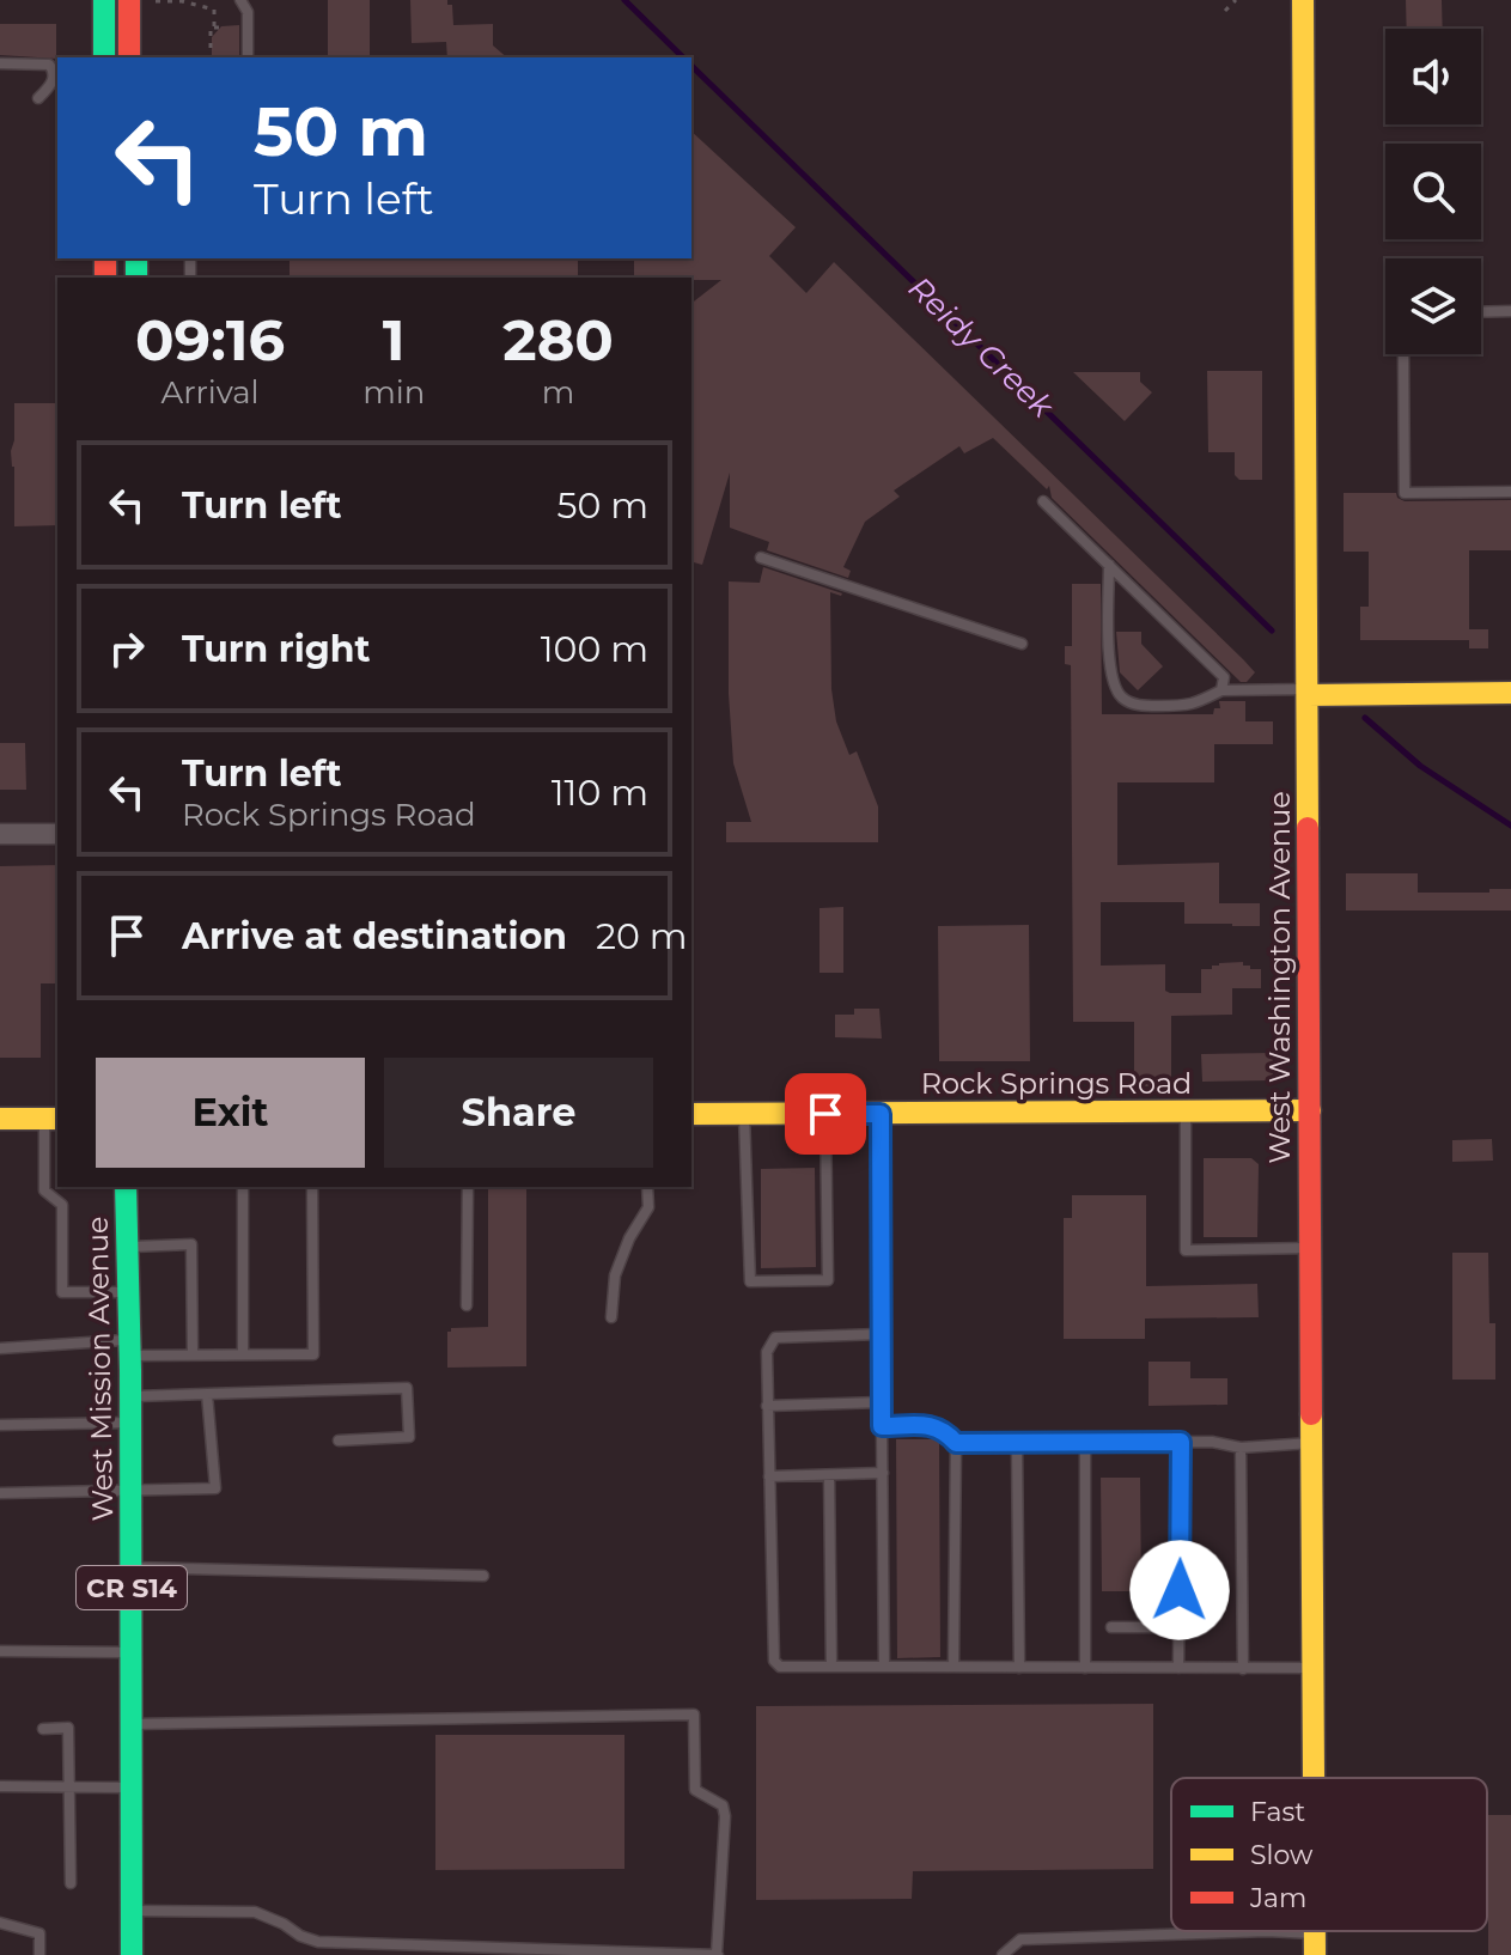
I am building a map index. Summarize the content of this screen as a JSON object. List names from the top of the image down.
{
  "streets": {
    "main road": [
      "West Washington Avenue",
      "Rock Springs Road",
      "West Mission Avenue",
      "CR S14"
    ]
  },
  "crossings": [
    ["West Washington Avenue", "Rock Springs Road"]
  ],
  "water": ["Reidy Creek"],
  "legend": ["Fast", "Slow", "Jam"],
  "page": {
    "turn": ["50 m", "Turn left"],
    "eta": [
      "09:16",
      "Arrival",
      "1",
      "min",
      "280",
      "m"
    ],
    "list": [
      {
        "name": "Turn left",
        "value": "50 m"
      },
      {
        "name": "Turn right",
        "value": "100 m"
      },
      {
        "name": "Turn left",
        "note": "Rock Springs Road",
        "value": "110 m"
      },
      {
        "name": "Arrive at destination",
        "value": "20 m"
      }
    ],
    "buttons": ["Exit", "Share"]
  }
}
